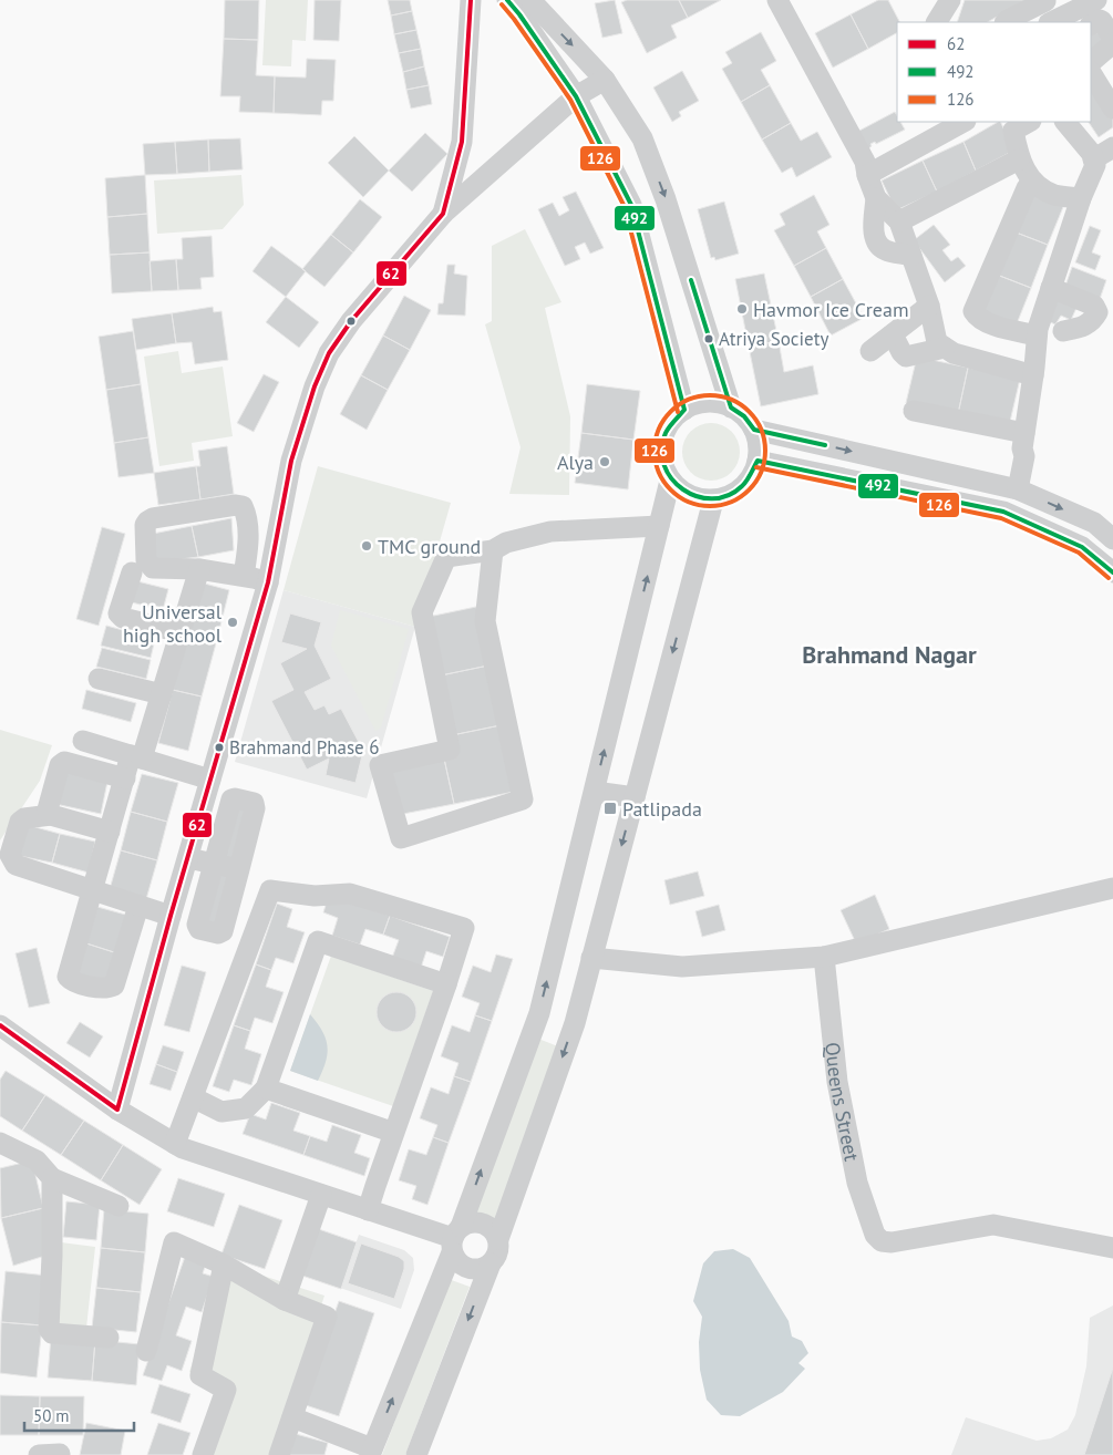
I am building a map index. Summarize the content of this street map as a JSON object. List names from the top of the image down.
{
  "streets": {
    "street": ["Queens Street"]
  },
  "districts": ["Brahmand Nagar"],
  "places": {
    "other": [
      "Havmor Ice Cream",
      "Atriya Society",
      "Alya",
      "TMC ground",
      "Universal high school",
      "Brahmand Phase 6"
    ],
    "transit": ["Patlipada"]
  },
  "lines": ["transit line 62", "transit line 492", "transit line 126"],
  "legend": ["62", "492", "126"],
  "scale_bar": "50 m"
}
